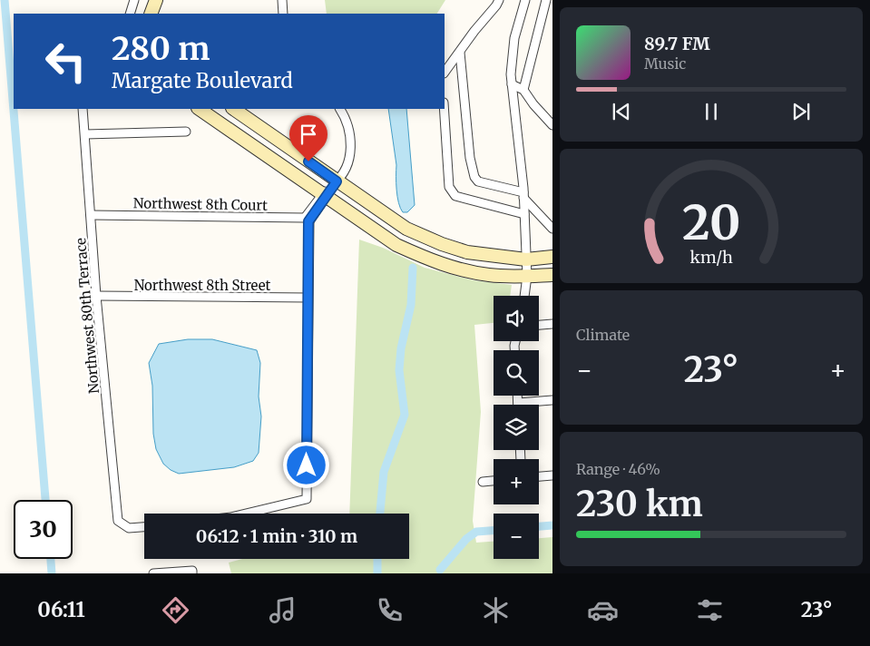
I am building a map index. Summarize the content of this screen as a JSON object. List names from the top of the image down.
{
  "streets": {
    "street": ["Northwest 8th Court", "Northwest 8th Street", "Northwest 80th Terrace"]
  },
  "crossings": [
    ["Northwest 8th Court", "Northwest 80th Terrace"],
    ["Northwest 8th Street", "Northwest 80th Terrace"]
  ],
  "page": {
    "turn": ["280 m", "Margate Boulevard"],
    "song": ["89.7 FM", "Music"],
    "tile": [
      "Climate",
      ["Range · 46%", "230 km"]
    ],
    "map_buttons": ["+", "−"],
    "heat": ["−", "23°", "+"],
    "limit": "30",
    "trip": "06:12 · 1 min · 310 m",
    "tabs": ["06:11", "23°"],
    "gauge": ["20", "km/h"]
  }
}
